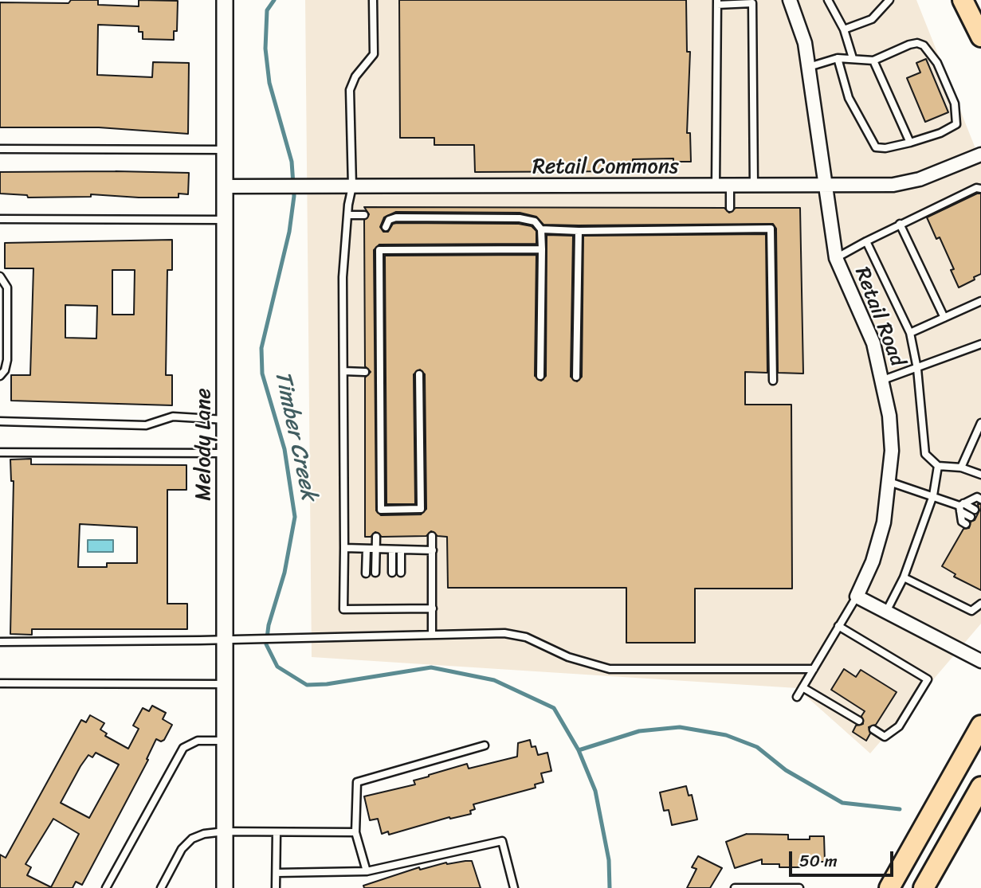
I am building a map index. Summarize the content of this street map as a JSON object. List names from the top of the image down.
{
  "streets": {
    "street": ["Retail Commons", "Retail Road", "Melody Lane"]
  },
  "crossings": [
    ["Retail Commons", "Retail Road"],
    ["Retail Commons", "Melody Lane"]
  ],
  "water": ["Timber Creek"],
  "scale_bar": "50 m"
}
